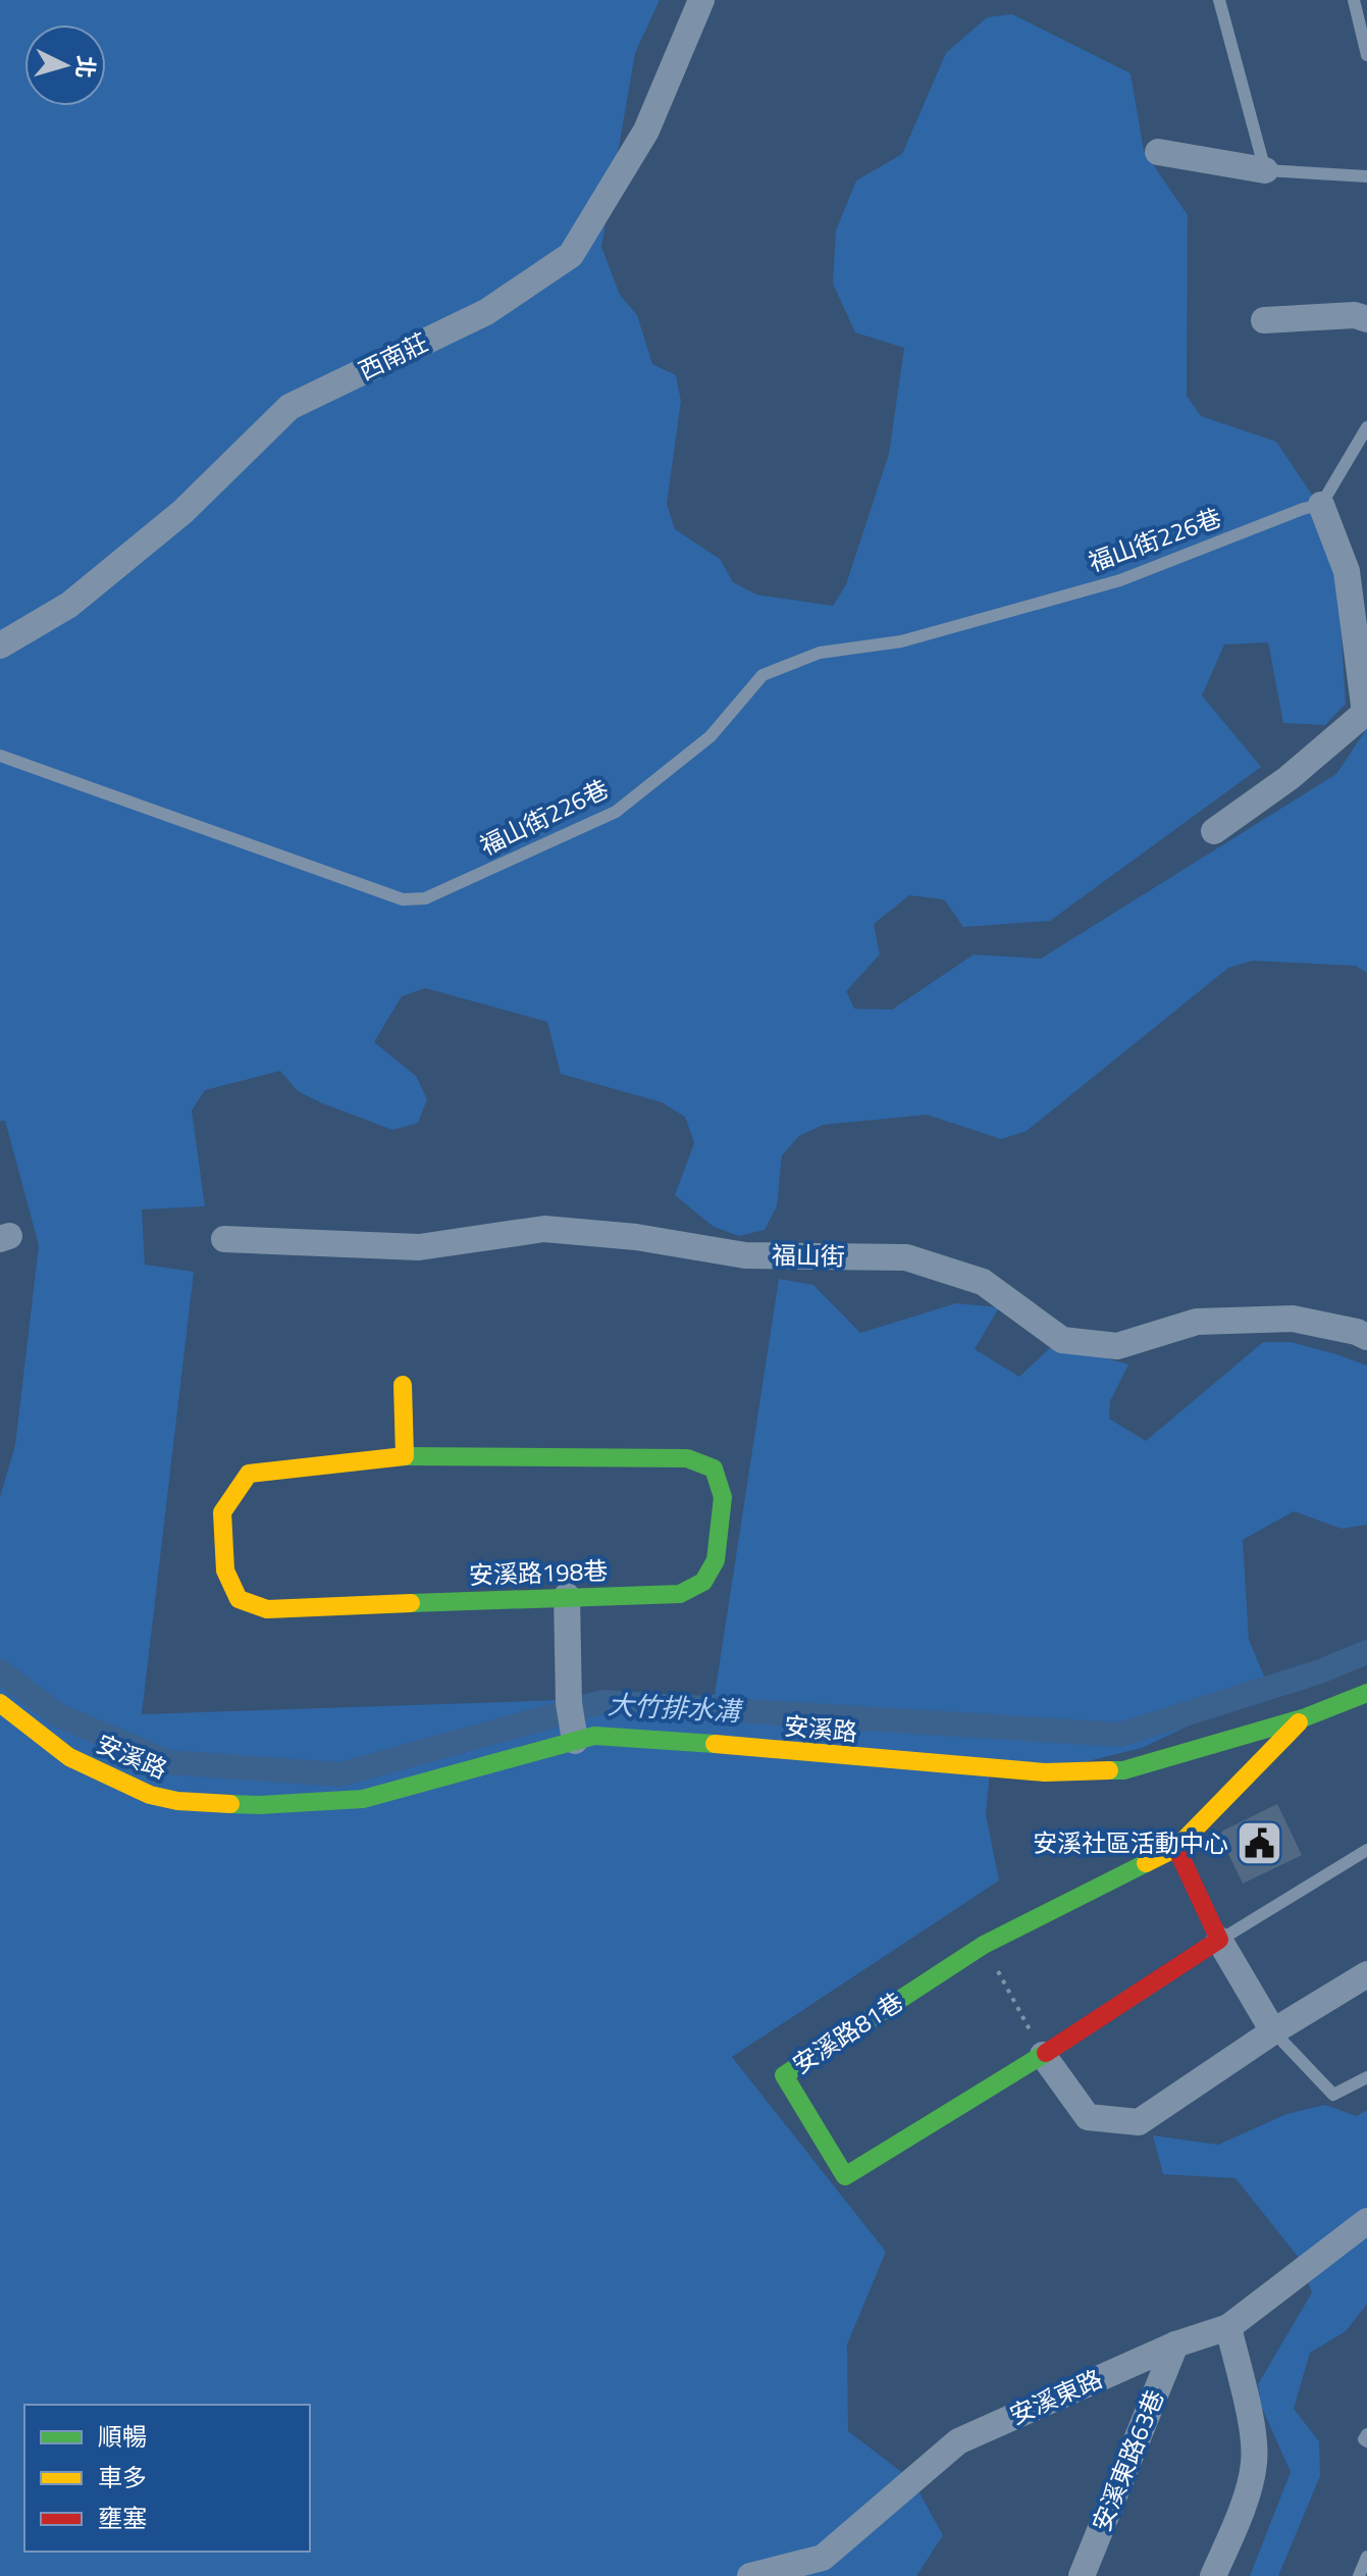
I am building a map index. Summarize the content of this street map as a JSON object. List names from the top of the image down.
{
  "streets": {
    "street": [
      "西南莊",
      "福山街",
      "安溪路198巷",
      "安溪路",
      "安溪路81巷",
      "安溪東路",
      "安溪東路63巷"
    ],
    "lane": ["福山街226巷"]
  },
  "crossings": [
    ["安溪路", "安溪路81巷"],
    ["安溪東路", "安溪東路63巷"]
  ],
  "water": ["大竹排水溝"],
  "places": {
    "public building": ["安溪社區活動中心"]
  },
  "legend": ["順暢", "車多", "壅塞"],
  "north": "right"
}
